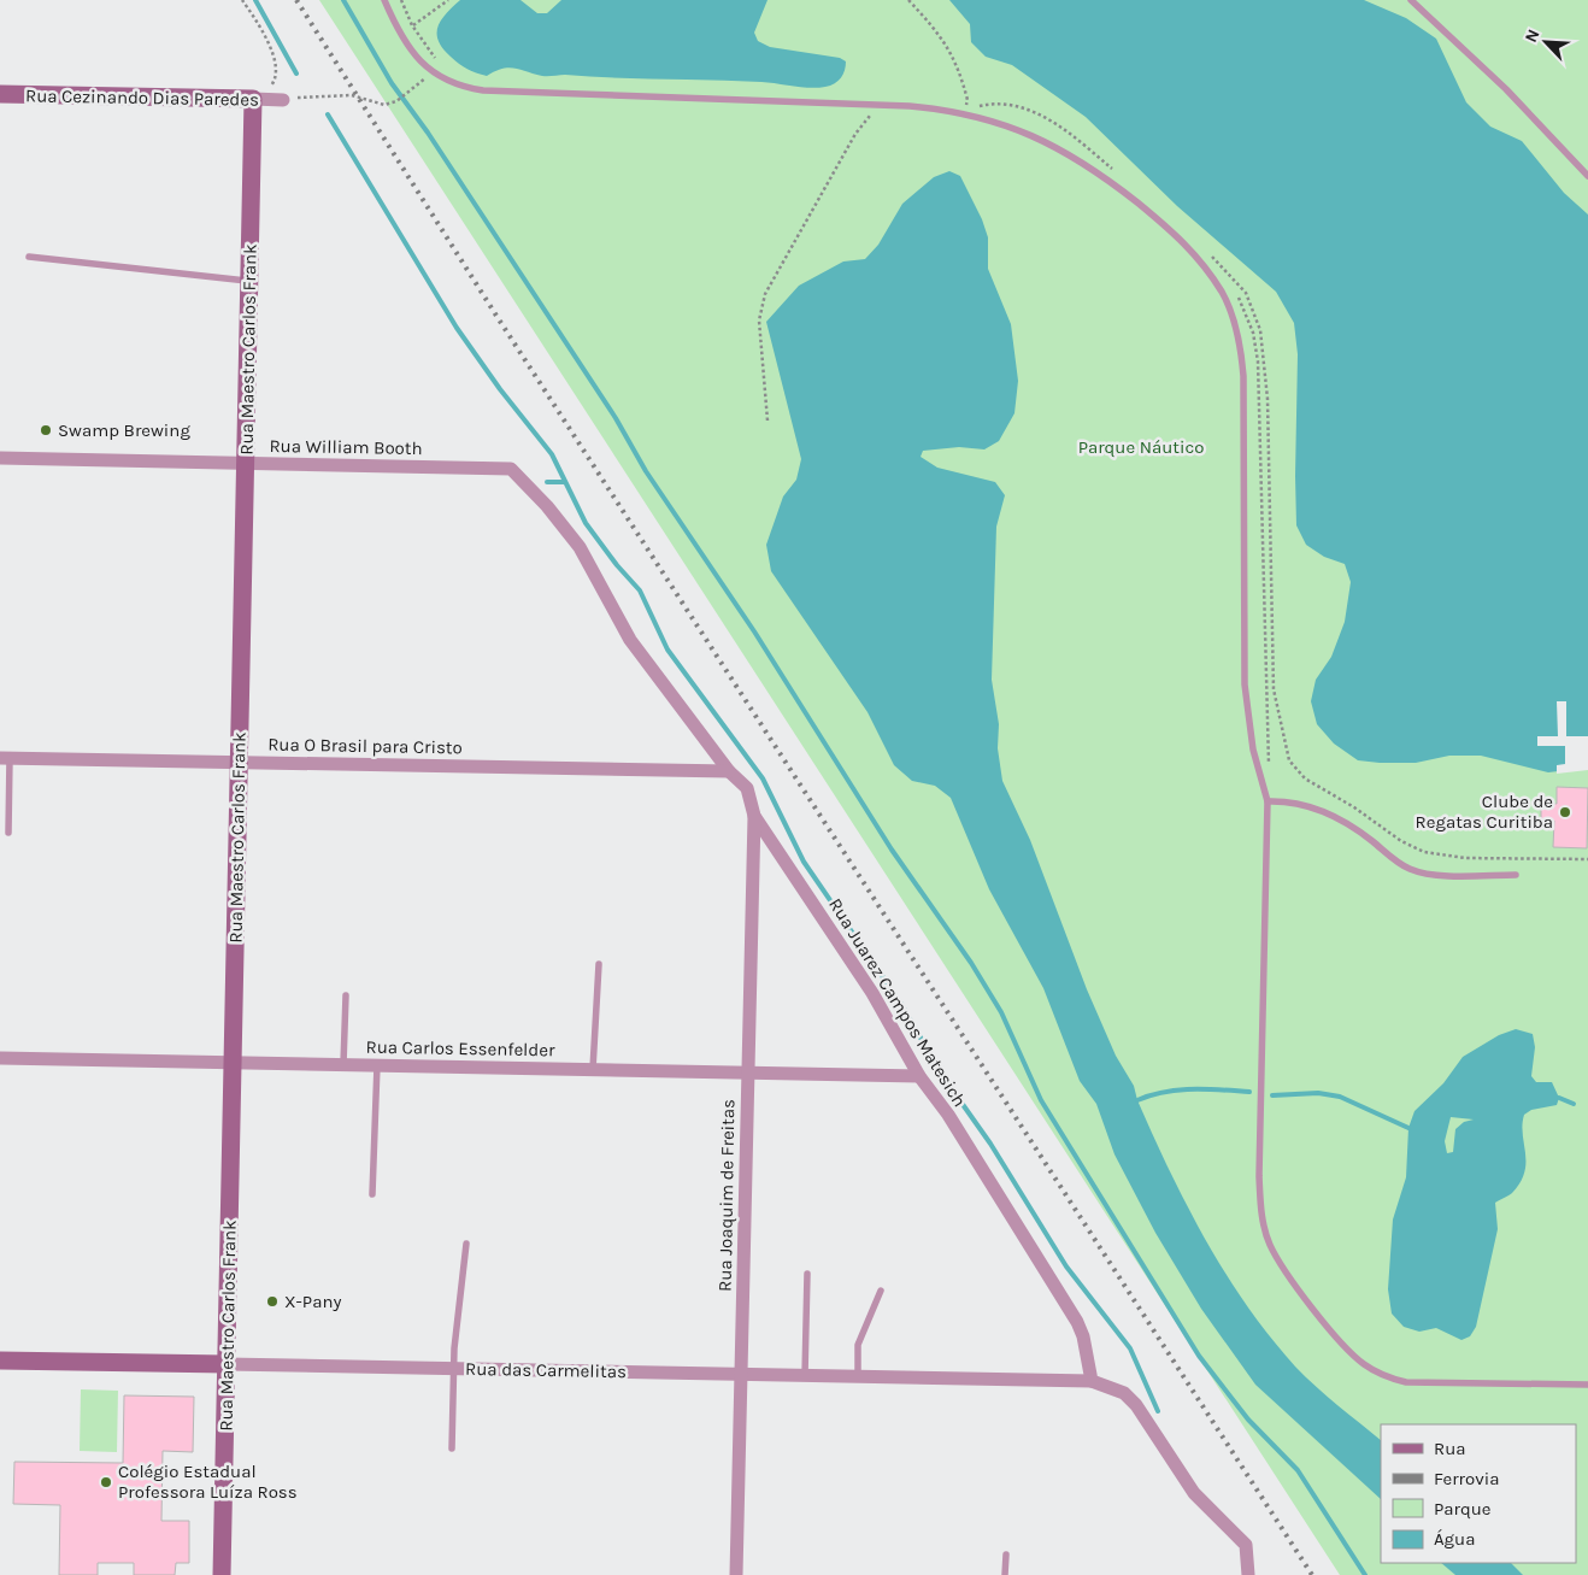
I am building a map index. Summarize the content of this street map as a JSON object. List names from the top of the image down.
{
  "streets": {
    "street": [
      "Rua Cezinando Dias Paredes",
      "Rua Maestro Carlos Frank",
      "Rua William Booth",
      "Rua O Brasil para Cristo",
      "Rua Juarez Campos Matesich",
      "Rua Carlos Essenfelder",
      "Rua Joaquim de Freitas",
      "Rua das Carmelitas"
    ]
  },
  "crossings": [
    ["Rua Cezinando Dias Paredes", "Rua Maestro Carlos Frank"],
    ["Rua Maestro Carlos Frank", "Rua William Booth"],
    ["Rua Maestro Carlos Frank", "Rua O Brasil para Cristo"],
    ["Rua Maestro Carlos Frank", "Rua Carlos Essenfelder"],
    ["Rua Maestro Carlos Frank", "Rua das Carmelitas"],
    ["Rua William Booth", "Rua Juarez Campos Matesich"],
    ["Rua O Brasil para Cristo", "Rua Juarez Campos Matesich"],
    ["Rua Juarez Campos Matesich", "Rua Carlos Essenfelder"],
    ["Rua Juarez Campos Matesich", "Rua Joaquim de Freitas"],
    ["Rua Juarez Campos Matesich", "Rua das Carmelitas"],
    ["Rua Carlos Essenfelder", "Rua Joaquim de Freitas"],
    ["Rua Joaquim de Freitas", "Rua das Carmelitas"]
  ],
  "parks": ["Parque Náutico"],
  "places": [
    "Swamp Brewing",
    "Clube de Regatas Curitiba",
    "X-Pany",
    "Colégio Estadual Professora Luíza Ross"
  ],
  "legend": [
    "Rua",
    "Ferrovia",
    "Parque",
    "Água"
  ],
  "north": "top left"
}
